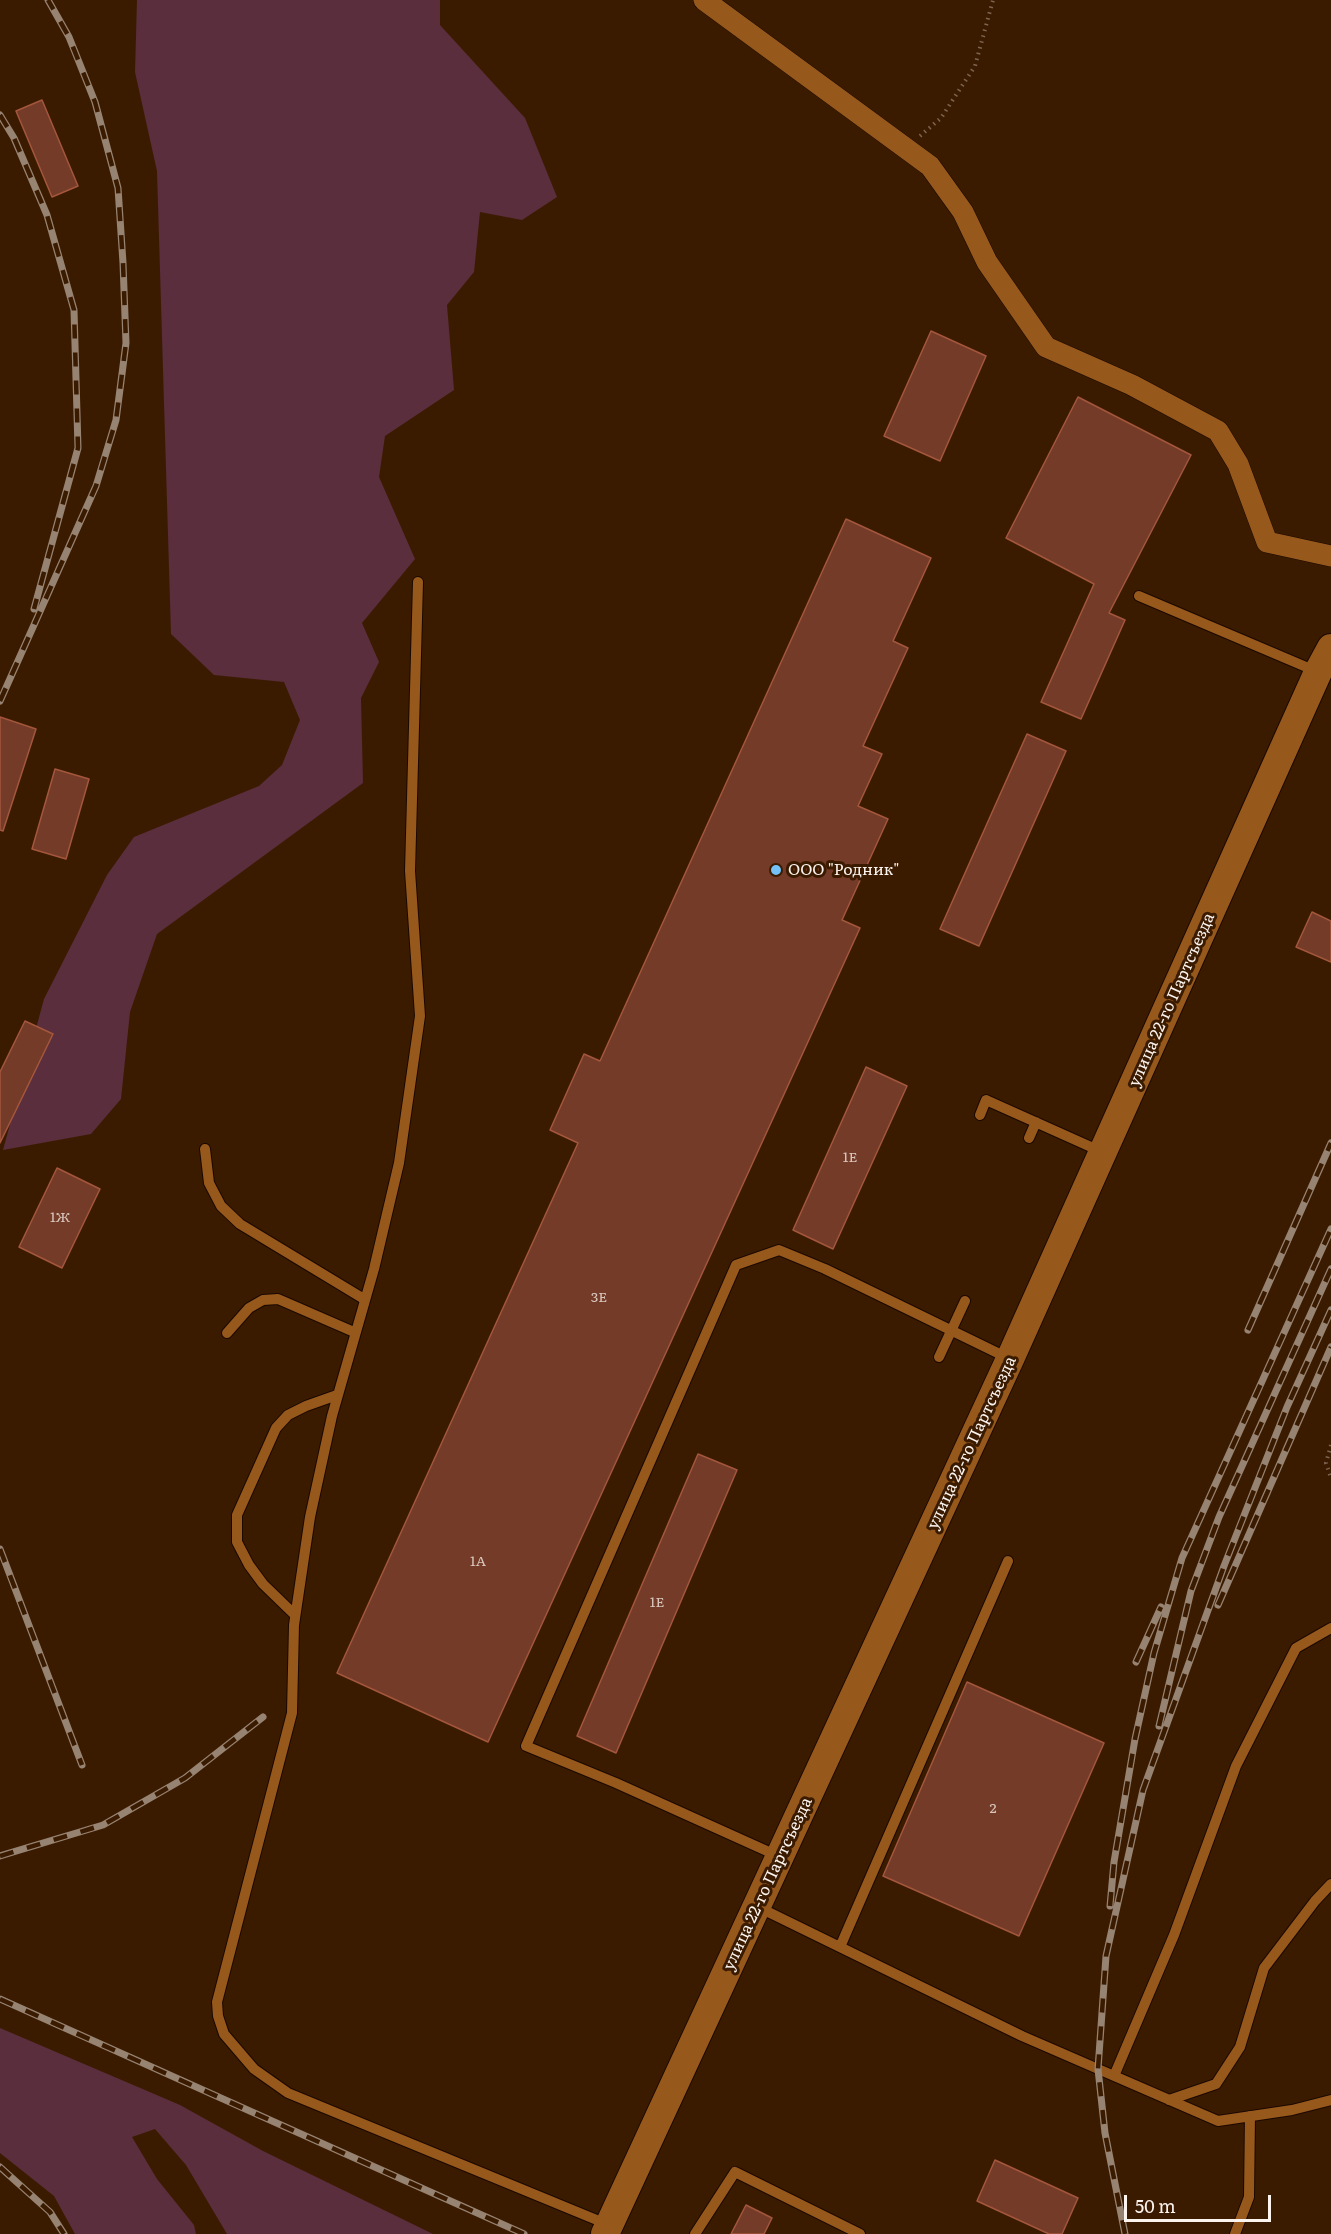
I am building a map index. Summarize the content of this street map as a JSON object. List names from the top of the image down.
{
  "streets": {
    "street": ["улица 22-го Партсъезда"]
  },
  "places": ["ООО \"Родник\""],
  "house_numbers": [
    "1Е",
    "1Ж",
    "3Е",
    "1А",
    "1Е",
    "2"
  ],
  "scale_bar": "50 m"
}
